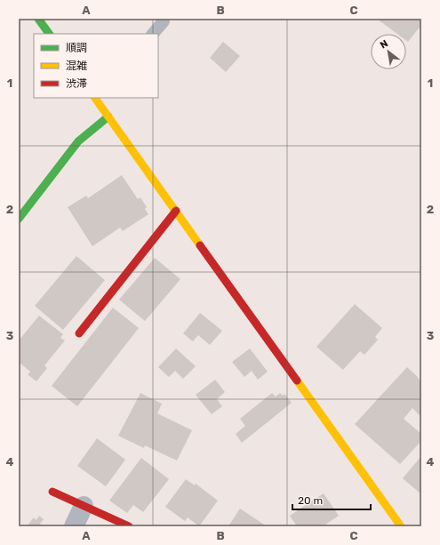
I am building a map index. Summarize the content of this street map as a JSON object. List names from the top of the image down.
{
  "legend": ["順調", "混雑", "渋滞"],
  "scale_bar": "20 m",
  "north": "top left",
  "grid": {
    "columns": ["A", "B", "C"],
    "rows": [
      "1",
      "2",
      "3",
      "4"
    ]
  }
}
